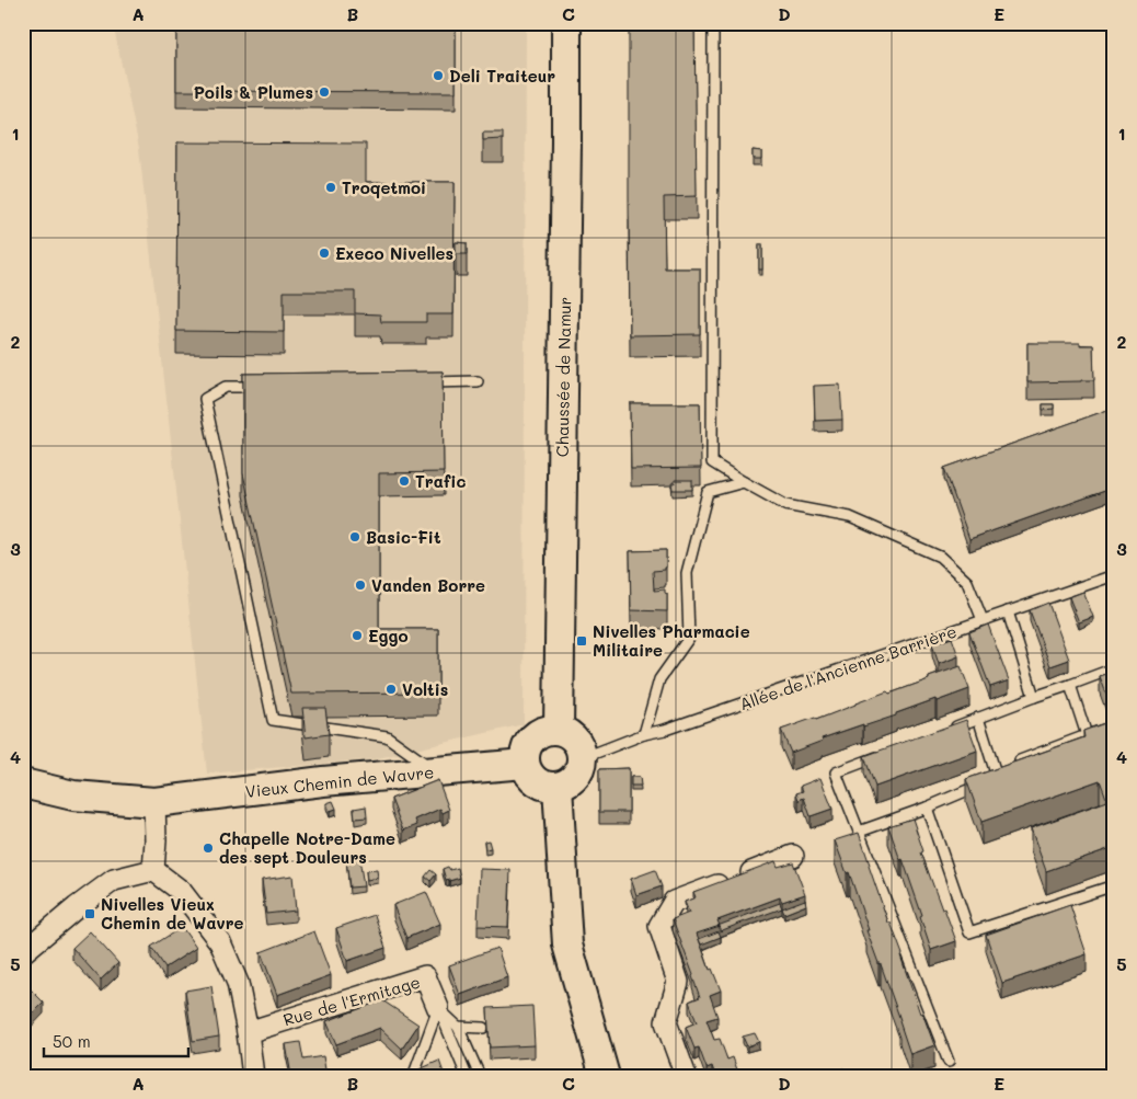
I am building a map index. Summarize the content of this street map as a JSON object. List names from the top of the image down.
{
  "streets": {
    "main road": ["Chaussée de Namur", "Vieux Chemin de Wavre"],
    "street": ["Rue de l'Ermitage"],
    "lane": ["Allée de l'Ancienne Barrière"]
  },
  "crossings": [
    ["Chaussée de Namur", "Allée de l'Ancienne Barrière"],
    ["Chaussée de Namur", "Vieux Chemin de Wavre"],
    ["Allée de l'Ancienne Barrière", "Vieux Chemin de Wavre"]
  ],
  "places": {
    "other": [
      "Deli Traiteur",
      "Poils & Plumes",
      "Troqetmoi",
      "Execo Nivelles",
      "Trafic",
      "Basic-Fit",
      "Vanden Borre",
      "Eggo",
      "Voltis",
      "Chapelle Notre-Dame des sept Douleurs"
    ],
    "transit": ["Nivelles Pharmacie Militaire", "Nivelles Vieux Chemin de Wavre"]
  },
  "scale_bar": "50 m",
  "grid": {
    "columns": [
      "A",
      "B",
      "C",
      "D",
      "E"
    ],
    "rows": [
      "1",
      "2",
      "3",
      "4",
      "5"
    ]
  }
}
